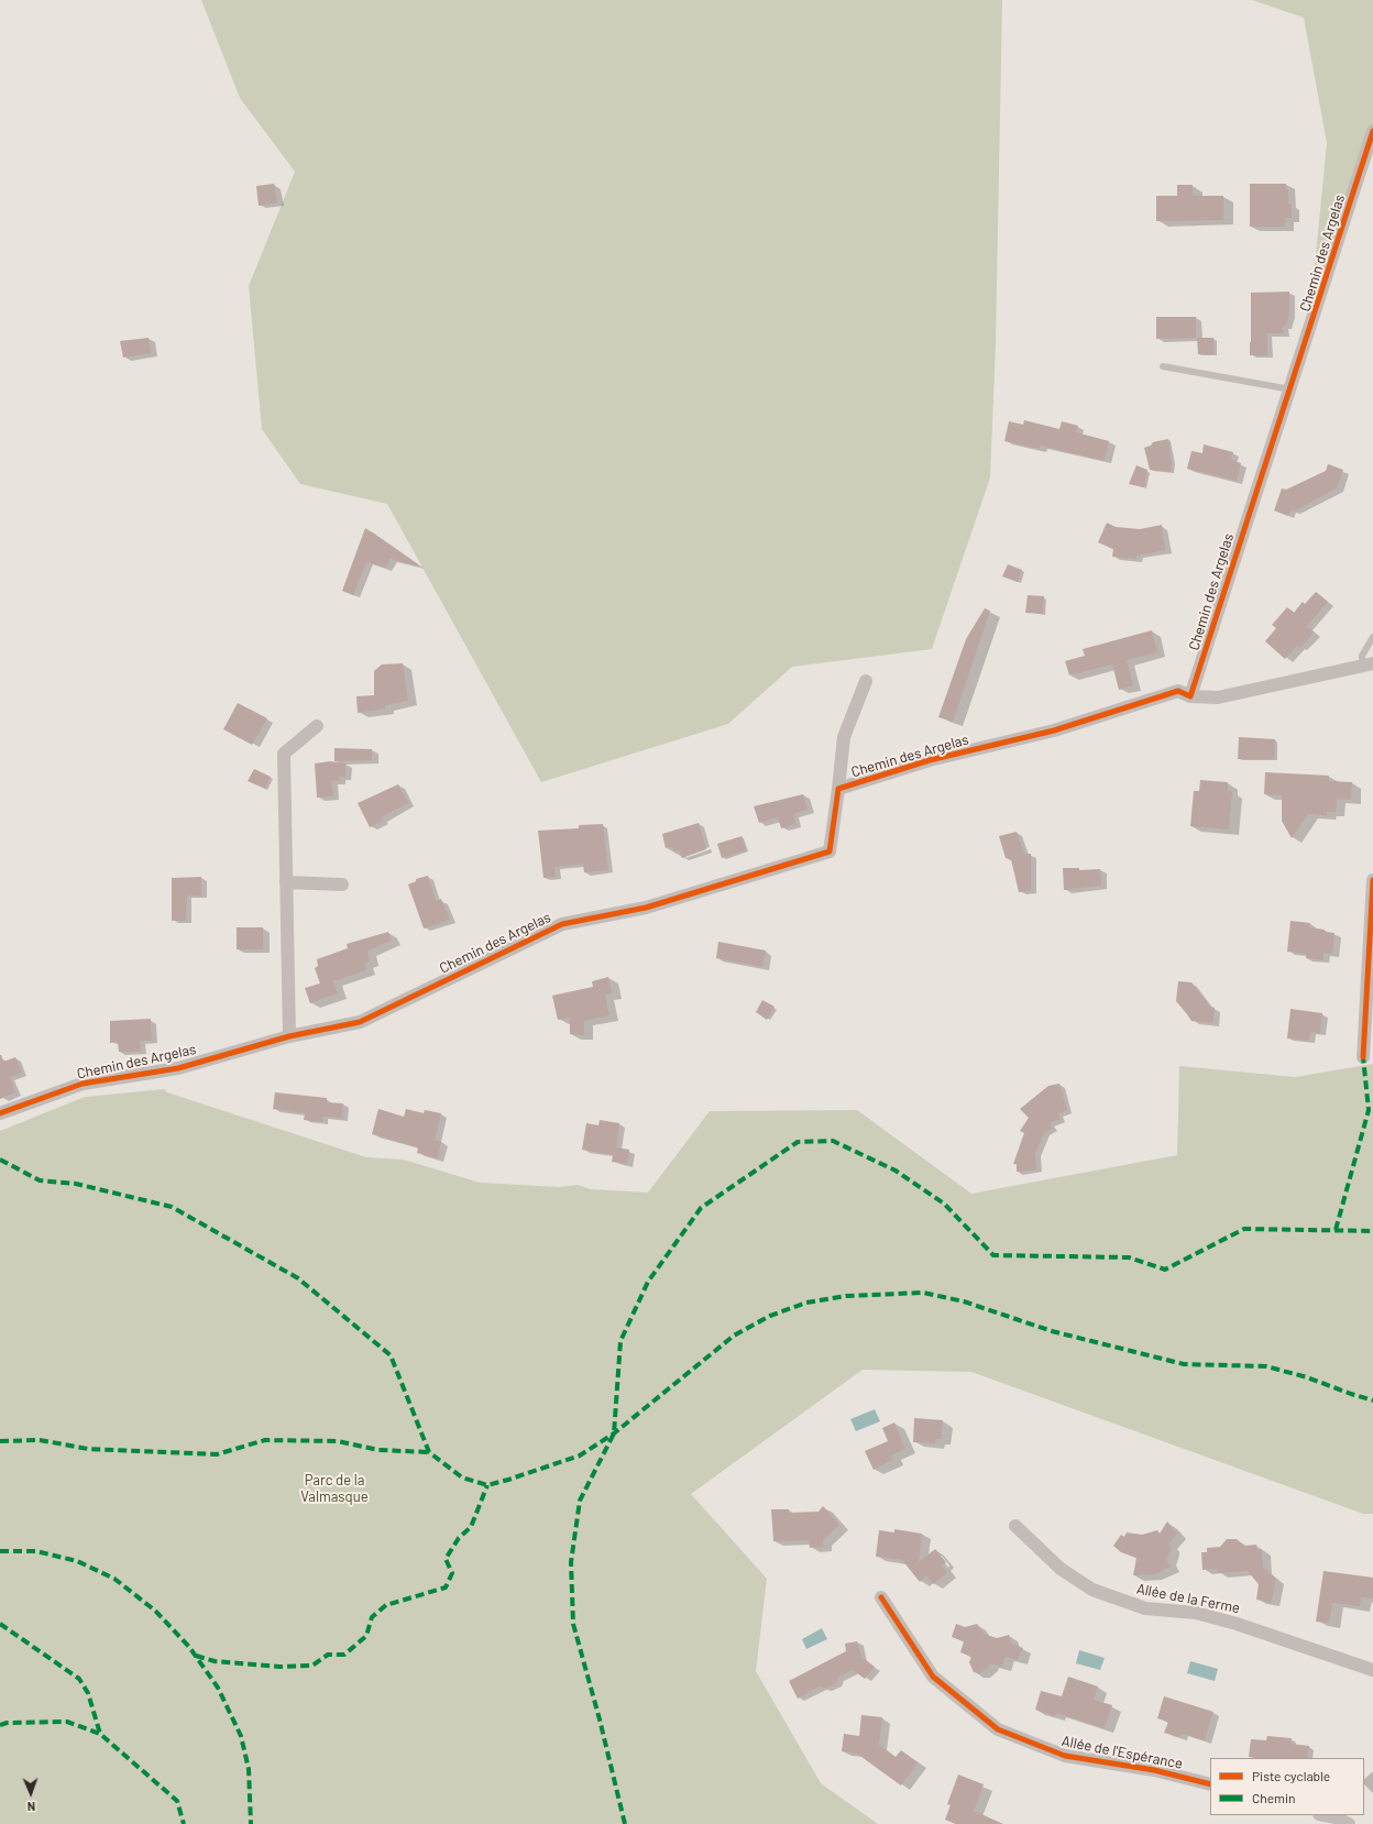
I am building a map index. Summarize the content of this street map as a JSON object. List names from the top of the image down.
{
  "streets": {
    "street": ["Chemin des Argelas", "Allée de la Ferme", "Allée de l'Espérance"]
  },
  "parks": ["Parc de la Valmasque"],
  "legend": ["Piste cyclable", "Chemin"],
  "north": "bottom"
}
